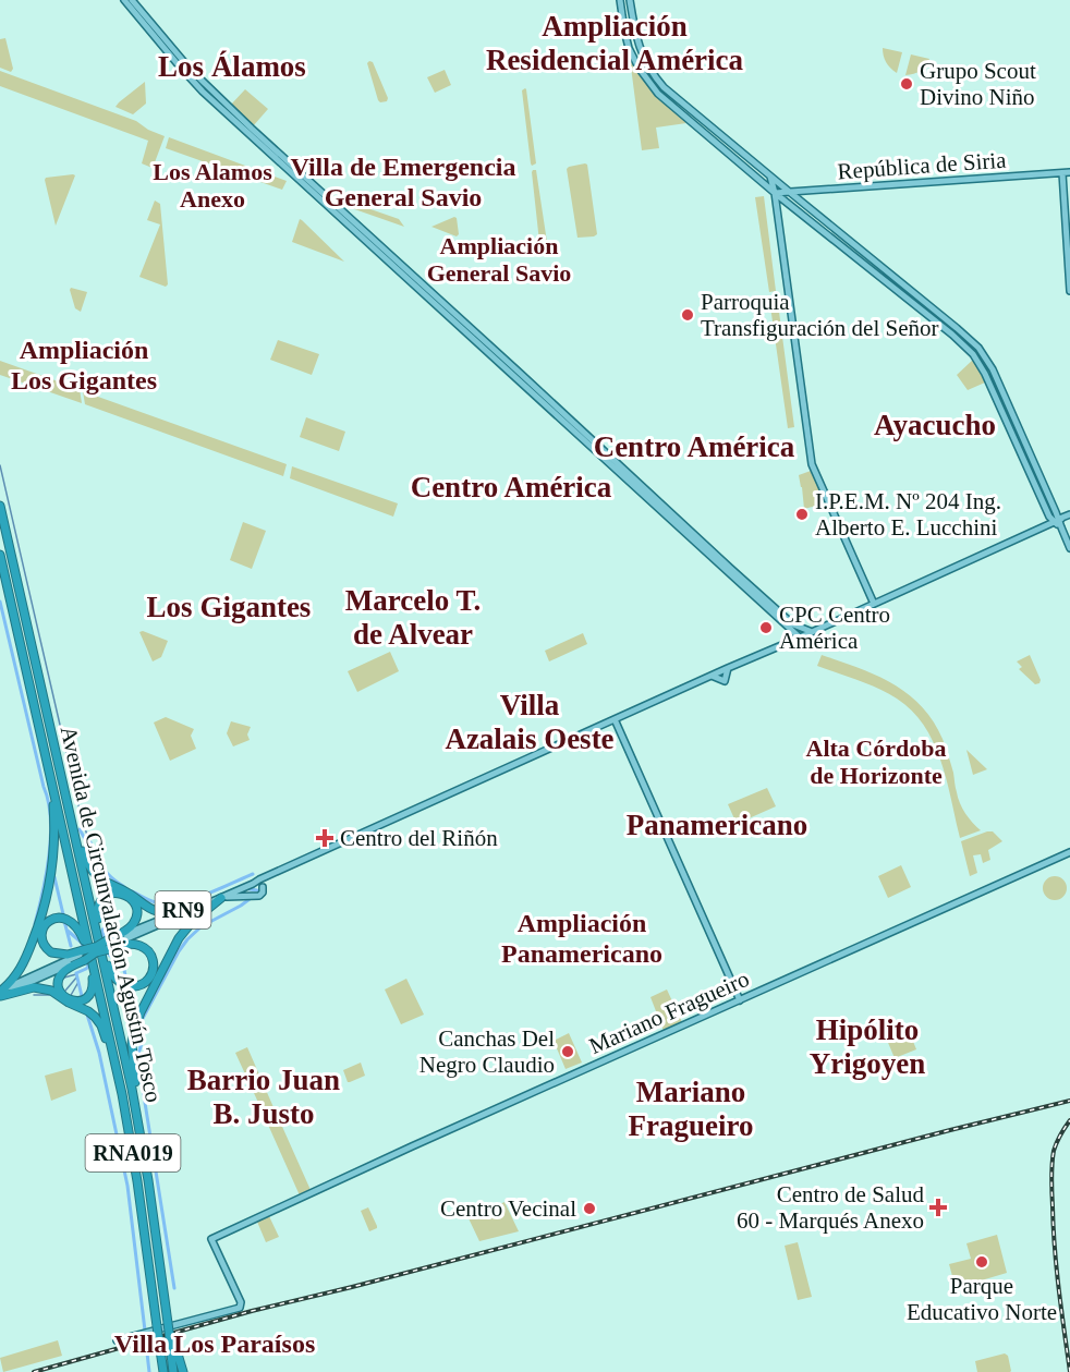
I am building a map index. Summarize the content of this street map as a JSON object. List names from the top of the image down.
{
  "streets": {
    "highway": ["Avenida de Circunvalación Agustín Tosco", "RNA019"],
    "main road": ["República de Siria", "RN9", "Mariano Fragueiro"]
  },
  "crossings": [
    ["RN9", "Avenida de Circunvalación Agustín Tosco"]
  ],
  "districts": [
    "Ampliación Residencial América",
    "Los Álamos",
    "Villa de Emergencia General Savio",
    "Los Alamos Anexo",
    "Ampliación General Savio",
    "Ampliación Los Gigantes",
    "Ayacucho",
    "Centro América",
    "Centro América",
    "Marcelo T. de Alvear",
    "Los Gigantes",
    "Villa Azalais Oeste",
    "Alta Córdoba de Horizonte",
    "Panamericano",
    "Ampliación Panamericano",
    "Hipólito Yrigoyen",
    "Barrio Juan B. Justo",
    "Mariano Fragueiro",
    "Villa Los Paraísos"
  ],
  "places": {
    "other": [
      "Grupo Scout Divino Niño",
      "Parroquia Transfiguración del Señor",
      "I.P.E.M. Nº 204 Ing. Alberto E. Lucchini",
      "CPC Centro América",
      "Canchas Del Negro Claudio",
      "Centro Vecinal",
      "Parque Educativo Norte"
    ],
    "health": ["Centro del Riñón", "Centro de Salud 60 - Marqués Anexo"]
  }
}
